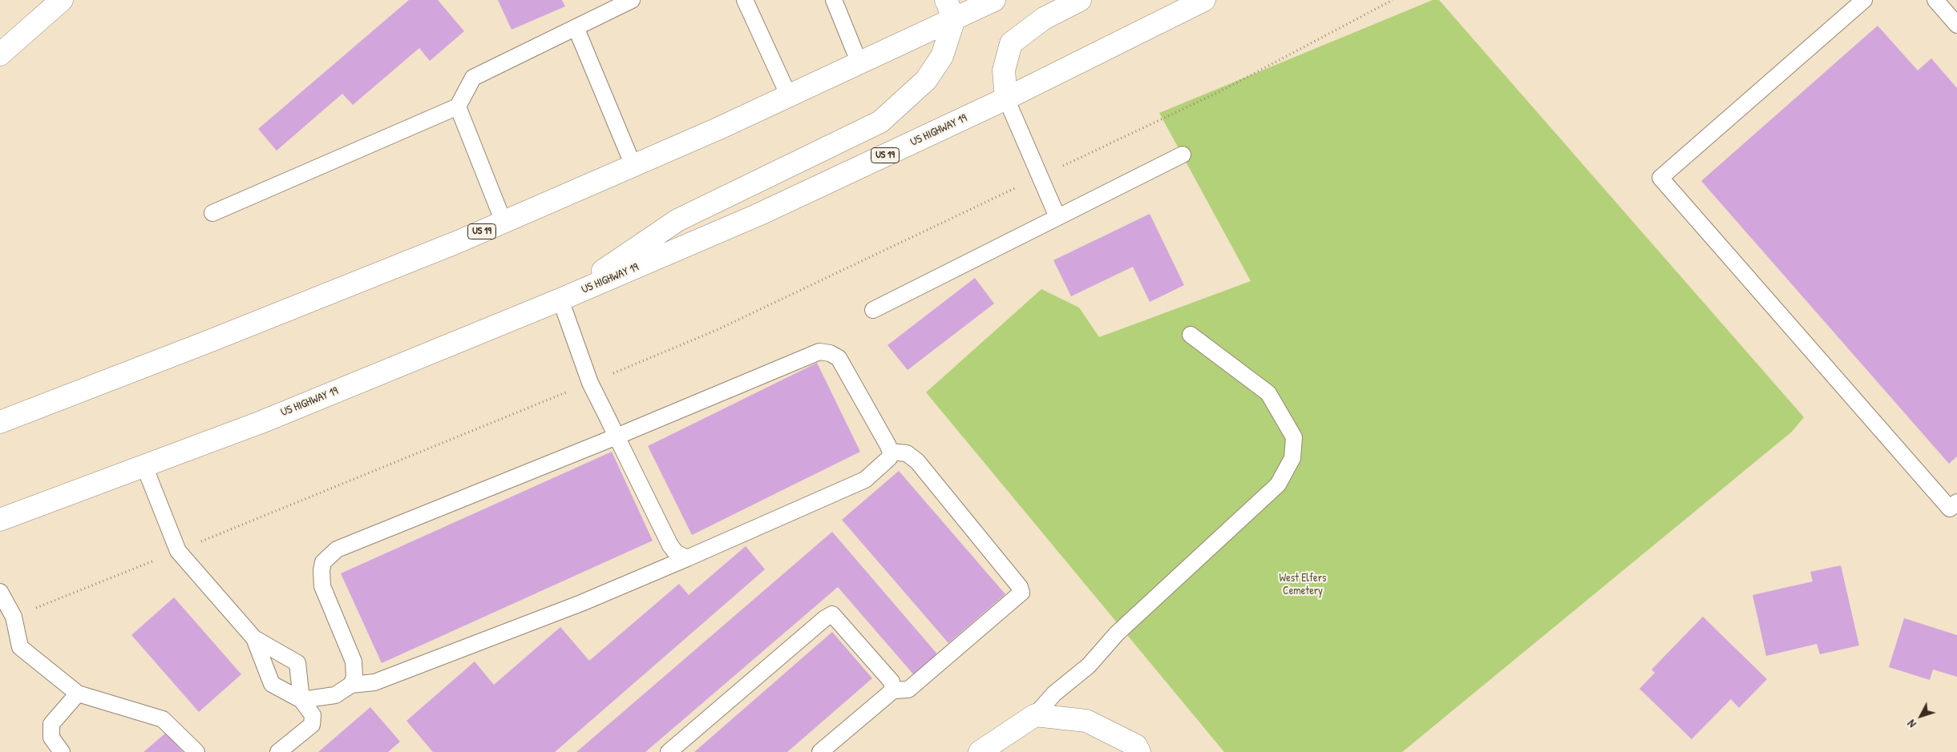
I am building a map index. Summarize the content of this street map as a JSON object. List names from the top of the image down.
{
  "streets": {
    "main road": ["US HIGHWAY 19", "US 19"]
  },
  "parks": ["West Elfers Cemetery"],
  "north": "bottom left"
}
